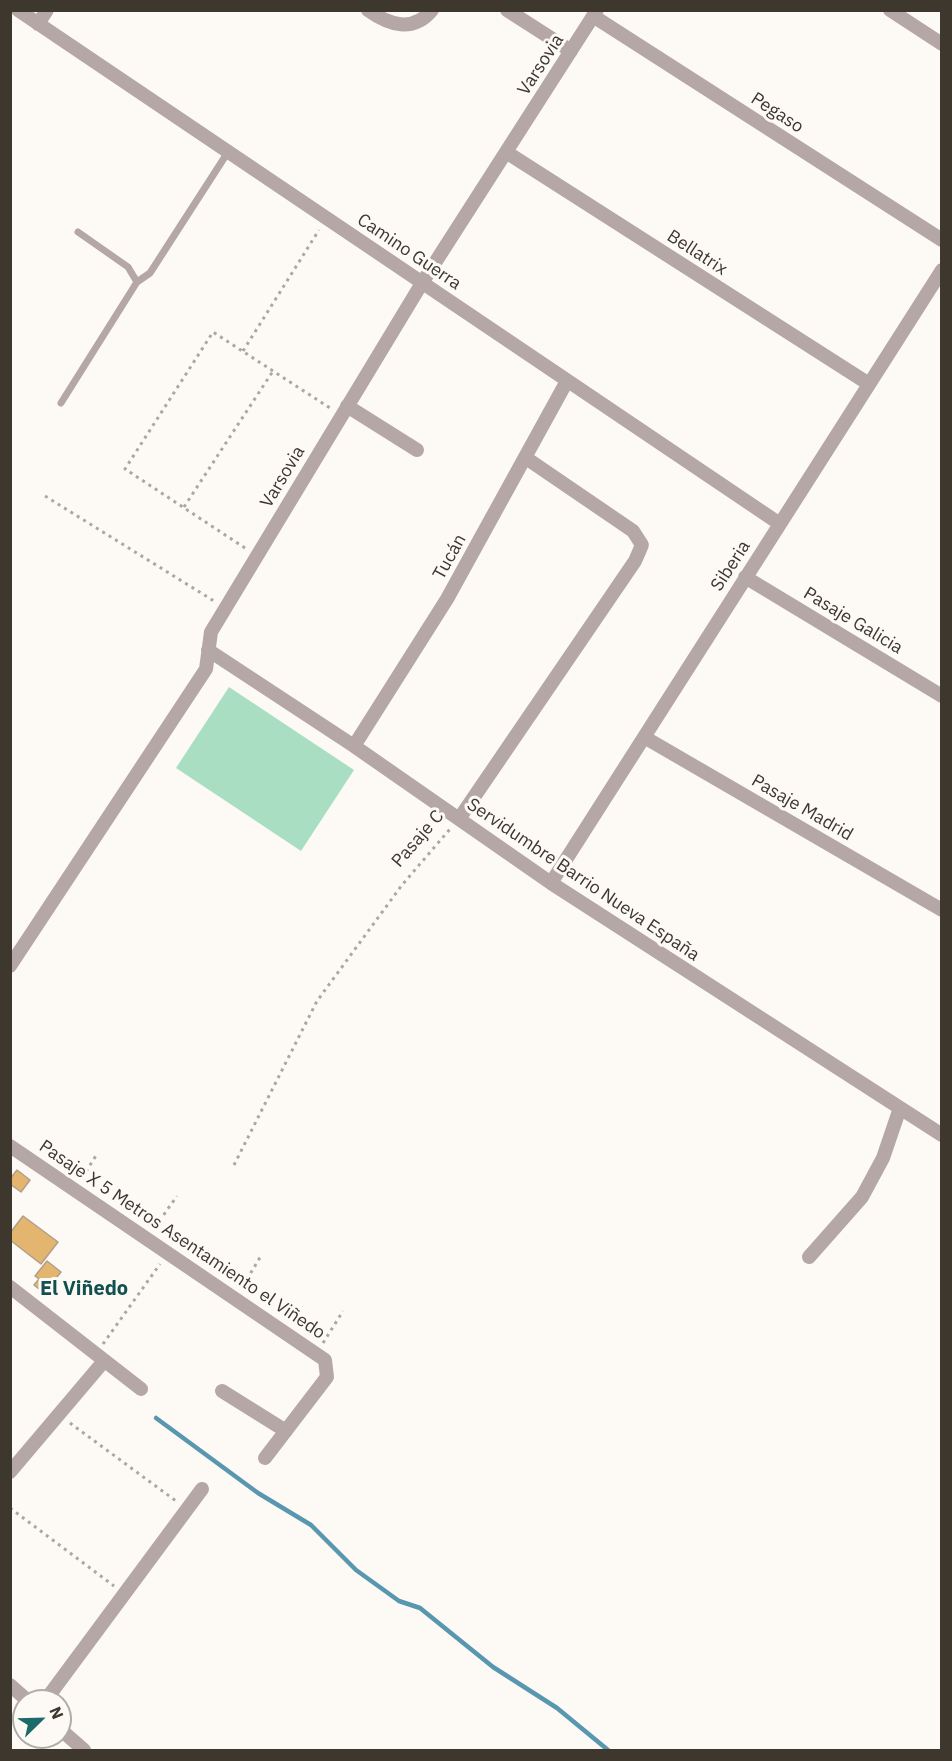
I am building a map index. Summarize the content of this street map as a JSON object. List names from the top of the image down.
{
  "streets": {
    "street": [
      "Varsovia",
      "Pegaso",
      "Camino Guerra",
      "Bellatrix",
      "Tucán",
      "Siberia",
      "Pasaje Galicia",
      "Pasaje Madrid",
      "Pasaje C",
      "Servidumbre Barrio Nueva España",
      "Pasaje X 5 Metros Asentamiento el Viñedo"
    ]
  },
  "crossings": [
    ["Varsovia", "Pegaso"],
    ["Varsovia", "Camino Guerra"],
    ["Varsovia", "Bellatrix"],
    ["Varsovia", "Servidumbre Barrio Nueva España"],
    ["Camino Guerra", "Tucán"],
    ["Camino Guerra", "Siberia"],
    ["Bellatrix", "Siberia"],
    ["Tucán", "Pasaje C"],
    ["Tucán", "Servidumbre Barrio Nueva España"],
    ["Siberia", "Pasaje Galicia"],
    ["Siberia", "Pasaje Madrid"],
    ["Siberia", "Servidumbre Barrio Nueva España"],
    ["Pasaje C", "Servidumbre Barrio Nueva España"]
  ],
  "districts": ["El Viñedo"],
  "north": "top right"
}
